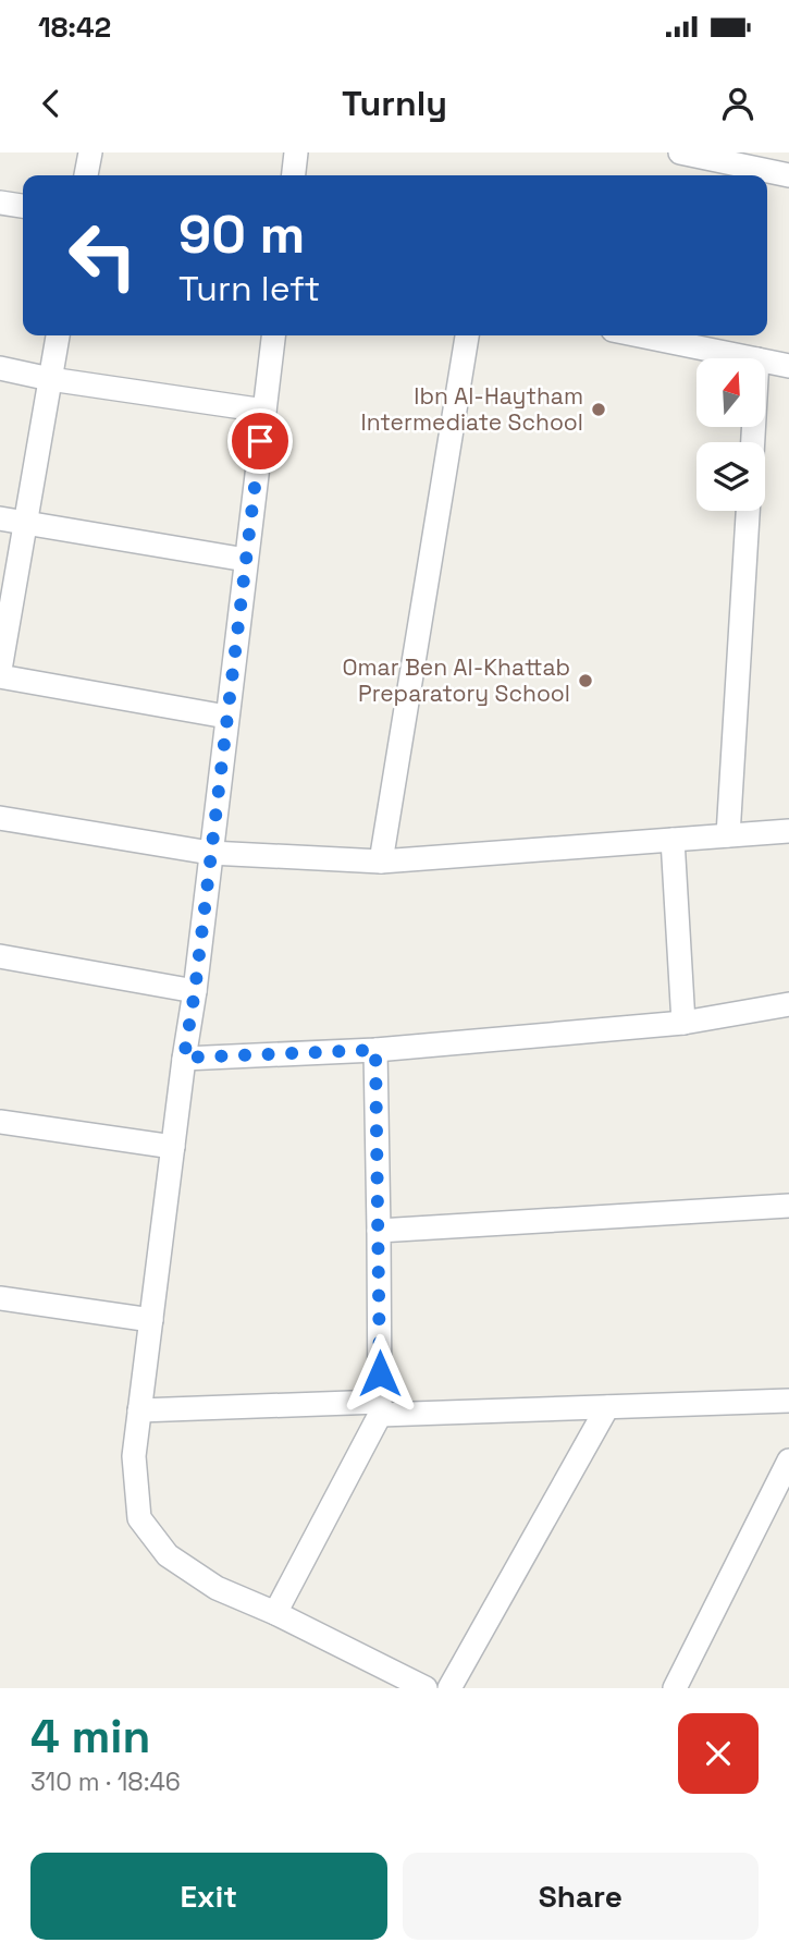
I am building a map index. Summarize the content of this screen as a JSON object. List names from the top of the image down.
{
  "places": ["Ibn Al-Haytham Intermediate School", "Omar Ben Al-Khattab Preparatory School"],
  "north": "top",
  "page": {
    "status": "18:42",
    "header": "Turnly",
    "turn": ["90 m", "Turn left"],
    "heading": ["4 min", "310 m · 18:46"],
    "buttons": ["Exit", "Share"]
  }
}
